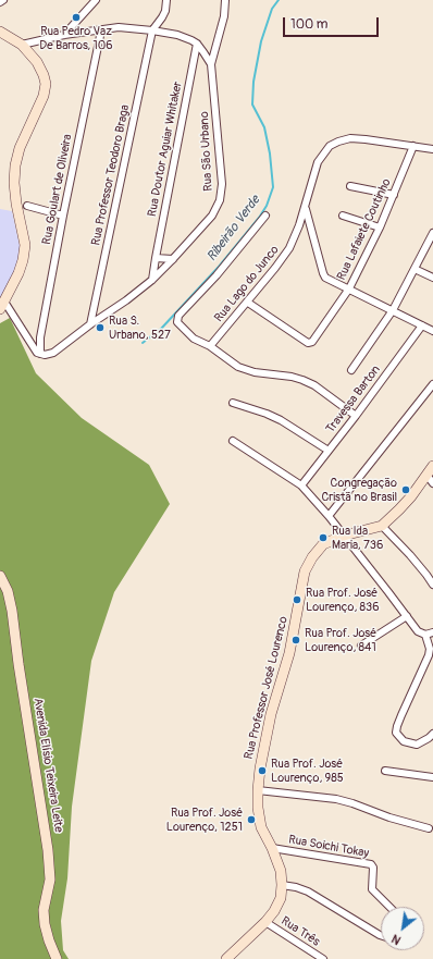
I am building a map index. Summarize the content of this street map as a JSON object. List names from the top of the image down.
{
  "streets": {
    "main road": ["Rua Professor José Lourenco", "Avenida Elísio Teixeira Leite"],
    "street": [
      "Rua Doutor Aguiar Whitaker",
      "Rua São Urbano",
      "Rua Professor Teodoro Braga",
      "Rua Goulart de Oliveira",
      "Rua Lafaiete Coutinho",
      "Rua Lago do Junco",
      "Travessa Barton",
      "Rua Soichi Tokay",
      "Rua Três"
    ]
  },
  "crossings": [
    ["Rua Doutor Aguiar Whitaker", "Rua São Urbano"],
    ["Rua São Urbano", "Rua Professor Teodoro Braga"],
    ["Rua São Urbano", "Rua Goulart de Oliveira"],
    ["Rua Lafaiete Coutinho", "Rua Lago do Junco"],
    ["Rua Professor José Lourenco", "Rua Soichi Tokay"],
    ["Rua Professor José Lourenco", "Rua Três"]
  ],
  "water": ["Ribeirão Verde"],
  "places": [
    "Rua Pedro Vaz De Barros, 106",
    "Rua S. Urbano, 527",
    "Congregação Cristã no Brasil",
    "Rua Ida Maria, 736",
    "Rua Prof. José Lourenço, 836",
    "Rua Prof. José Lourenço, 841",
    "Rua Prof. José Lourenço, 985",
    "Rua Prof. José Lourenço, 1251"
  ],
  "scale_bar": "100 m",
  "north": "bottom left"
}
